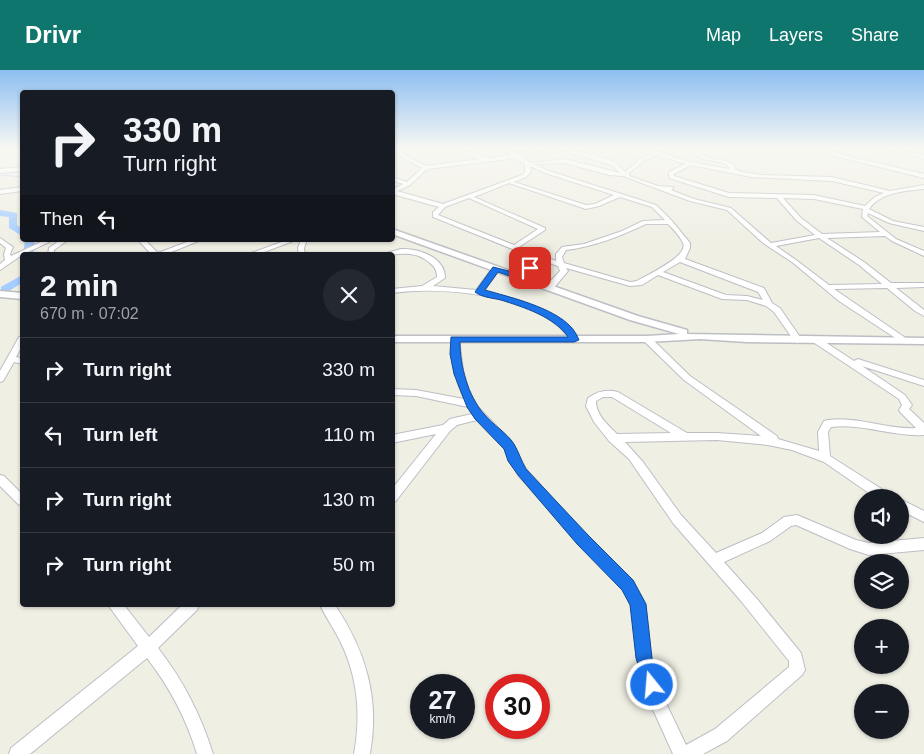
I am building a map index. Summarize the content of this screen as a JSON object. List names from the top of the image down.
{
  "page": {
    "header": "Drivr",
    "nav": ["Map", "Layers", "Share"],
    "turn": ["330 m", "Turn right"],
    "then": "Then",
    "heading": ["2 min", "670 m · 07:02"],
    "list": [
      {
        "name": "Turn right",
        "value": "330 m"
      },
      {
        "name": "Turn left",
        "value": "110 m"
      },
      {
        "name": "Turn right",
        "value": "130 m"
      },
      {
        "name": "Turn right",
        "value": "50 m"
      }
    ],
    "map_buttons": ["+", "−"],
    "speed": "27 km/h",
    "limit": "30"
  }
}
